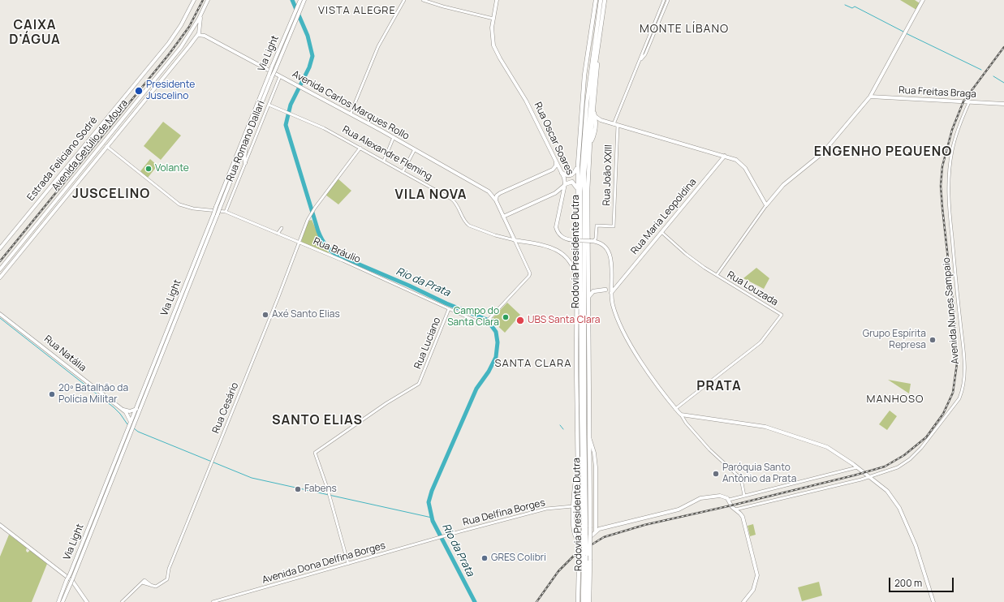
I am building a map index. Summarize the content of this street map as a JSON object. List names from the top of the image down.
{
  "streets": {
    "highway": ["Rua Maria Leopoldina", "Rodovia Presidente Dutra"],
    "main road": [
      "Via Light",
      "Rua Freitas Braga",
      "Avenida Carlos Marques Rollo",
      "Rua Oscar Soares",
      "Avenida Getúlio de Moura",
      "Rua Alexandre Fleming",
      "Estrada Feliciano Sodré",
      "Rua Natália"
    ],
    "street": [
      "Rua Romano Dallari",
      "Rua João XXIII",
      "Rua Bráulio",
      "Rua Louzada",
      "Avenida Nunes Sampaio",
      "Rua Luciano",
      "Rua Cesário",
      "Rua Delfina Borges",
      "Avenida Dona Delfina Borges"
    ]
  },
  "crossings": [
    ["Via Light", "Rua Natália"],
    ["Rua Freitas Braga", "Avenida Nunes Sampaio"],
    ["Avenida Carlos Marques Rollo", "Rua Romano Dallari"],
    ["Avenida Carlos Marques Rollo", "Avenida Getúlio de Moura"],
    ["Avenida Carlos Marques Rollo", "Rua Alexandre Fleming"],
    ["Avenida Carlos Marques Rollo", "Rua Bráulio"],
    ["Rua Oscar Soares", "Rua João XXIII"],
    ["Rua Oscar Soares", "Rua Maria Leopoldina"],
    ["Rua Oscar Soares", "Rua Louzada"],
    ["Rua Romano Dallari", "Rua Alexandre Fleming"],
    ["Rua Romano Dallari", "Rua Bráulio"],
    ["Avenida Getúlio de Moura", "Rua Bráulio"],
    ["Rua Alexandre Fleming", "Rua Bráulio"],
    ["Rua Alexandre Fleming", "Rua Cesário"],
    ["Rua Maria Leopoldina", "Rua Louzada"],
    ["Rua Bráulio", "Rua Luciano"],
    ["Rua Bráulio", "Rua Cesário"],
    ["Rua Luciano", "Avenida Dona Delfina Borges"],
    ["Rua Delfina Borges", "Avenida Dona Delfina Borges"]
  ],
  "districts": [
    "VISTA ALEGRE",
    "CAIXA D'ÁGUA",
    "MONTE LÍBANO",
    "ENGENHO PEQUENO",
    "JUSCELINO",
    "VILA NOVA",
    "SANTA CLARA",
    "PRATA",
    "MANHOSO",
    "SANTO ELIAS"
  ],
  "water": ["Rio da Prata"],
  "places": [
    "Presidente Juscelino",
    "Volante",
    "Axé Santo Elias",
    "Campo do Santa Clara",
    "UBS Santa Clara",
    "Grupo Espírita Represa",
    "20º Batalhão da Polícia Militar",
    "Paróquia Santo Antônio da Prata",
    "Fabens",
    "GRES Colibri"
  ],
  "scale_bar": "200 m"
}
